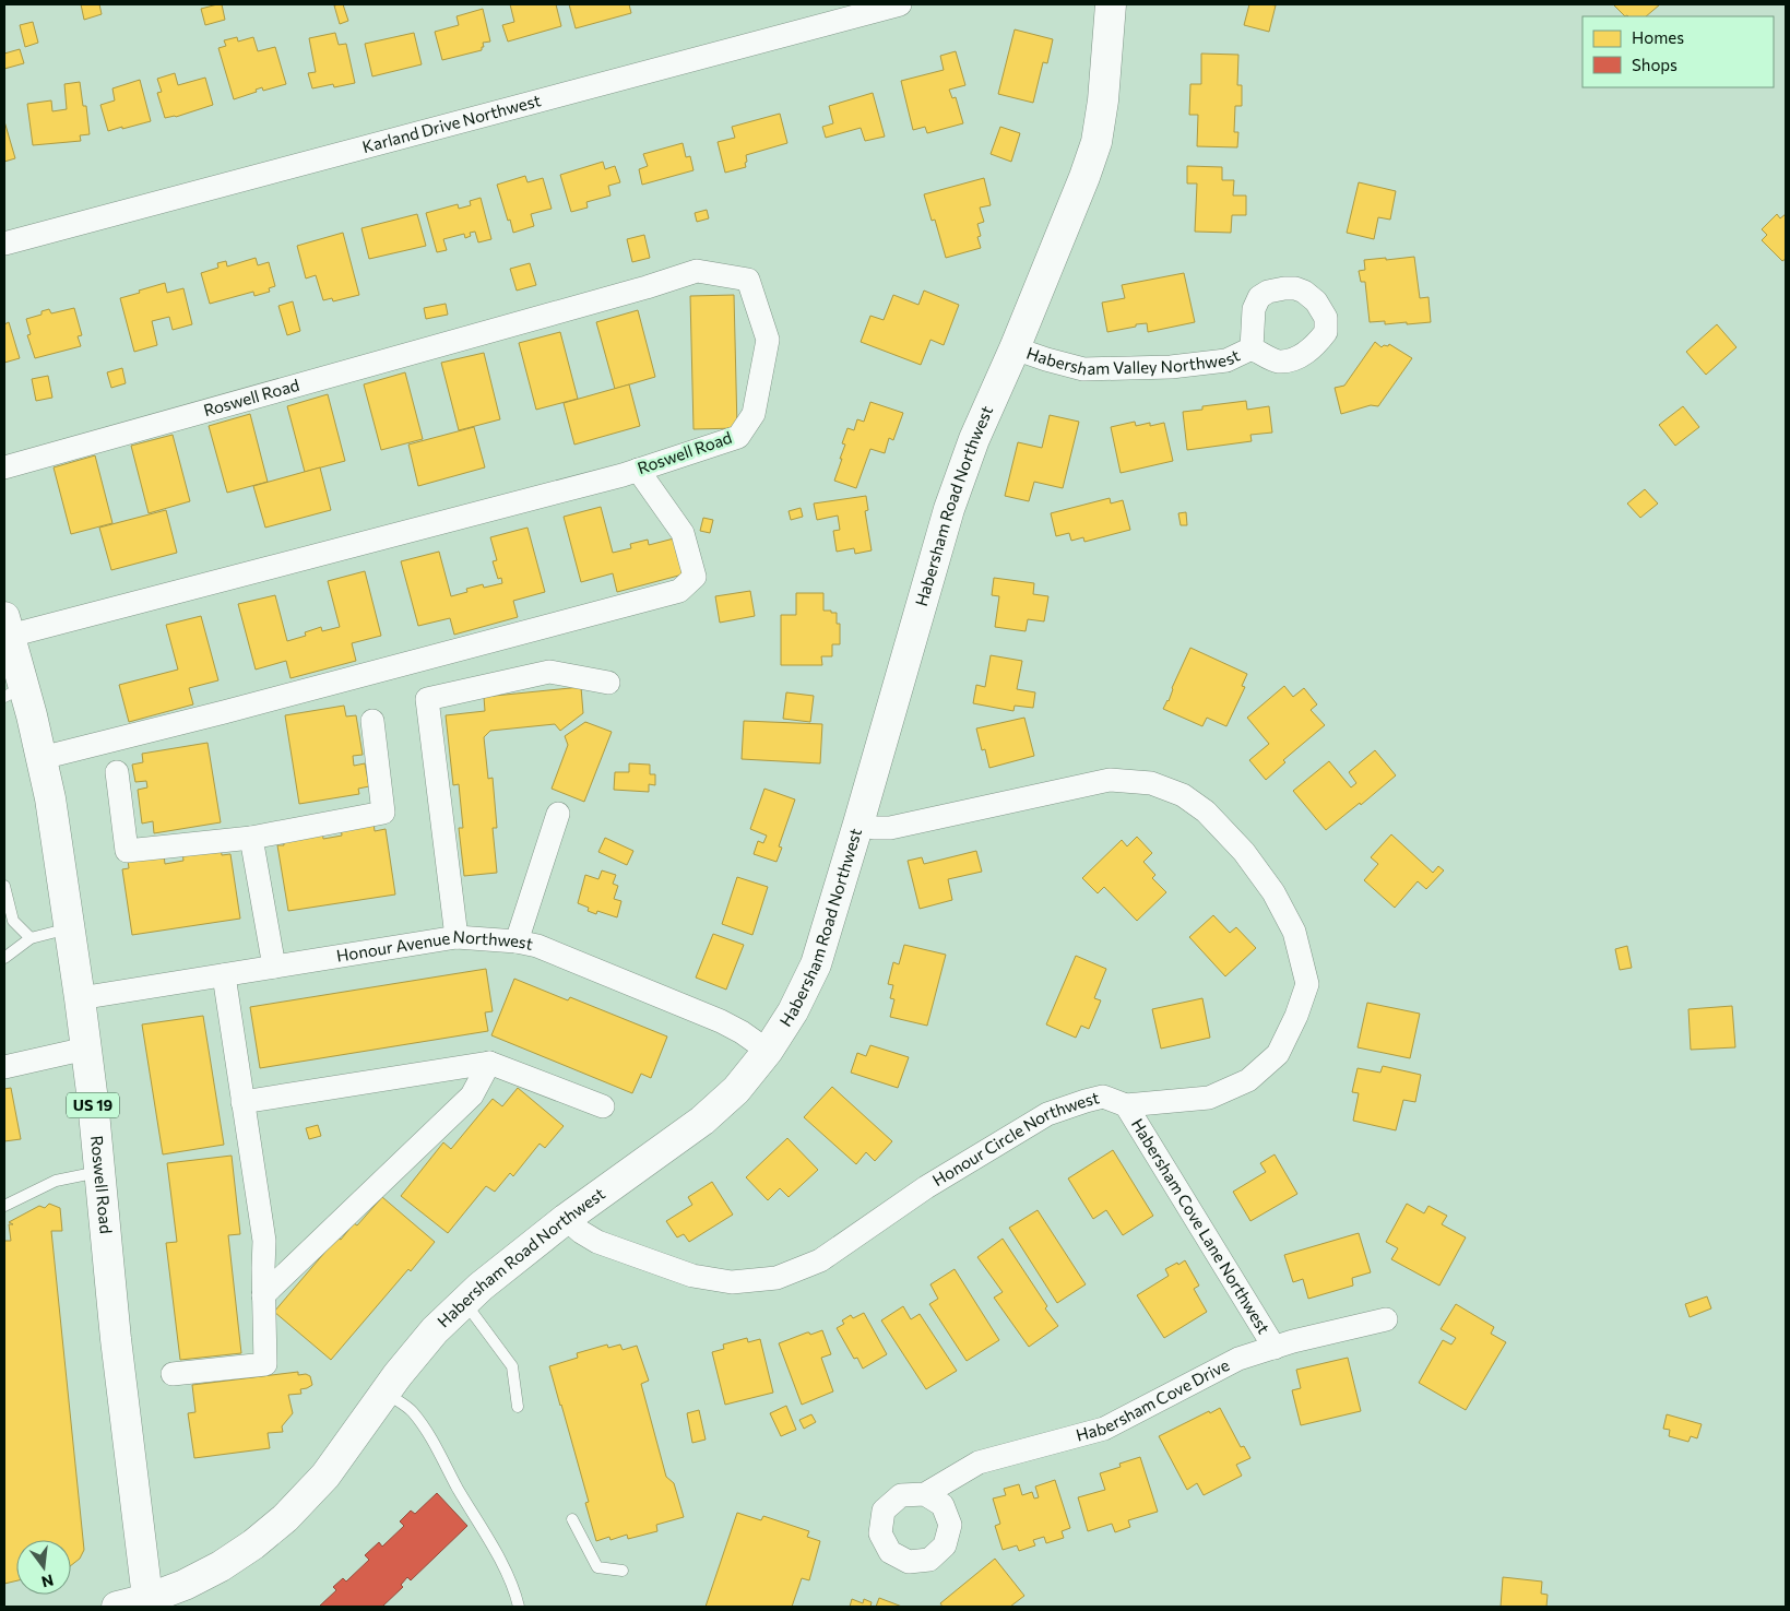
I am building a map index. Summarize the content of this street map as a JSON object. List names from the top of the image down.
{
  "streets": {
    "street": [
      "Karland Drive Northwest",
      "Habersham Valley Northwest",
      "Roswell Road",
      "Habersham Road Northwest",
      "Honour Avenue Northwest",
      "US 19",
      "Honour Circle Northwest",
      "Habersham Cove Lane Northwest",
      "Habersham Cove Drive"
    ]
  },
  "crossings": [
    ["Habersham Valley Northwest", "Habersham Road Northwest"],
    ["Roswell Road", "Habersham Road Northwest"],
    ["Roswell Road", "Honour Avenue Northwest"],
    ["Habersham Road Northwest", "Honour Avenue Northwest"],
    ["Habersham Road Northwest", "Honour Circle Northwest"],
    ["Honour Circle Northwest", "Habersham Cove Lane Northwest"],
    ["Habersham Cove Lane Northwest", "Habersham Cove Drive"]
  ],
  "legend": ["Homes", "Shops"],
  "north": "bottom"
}
